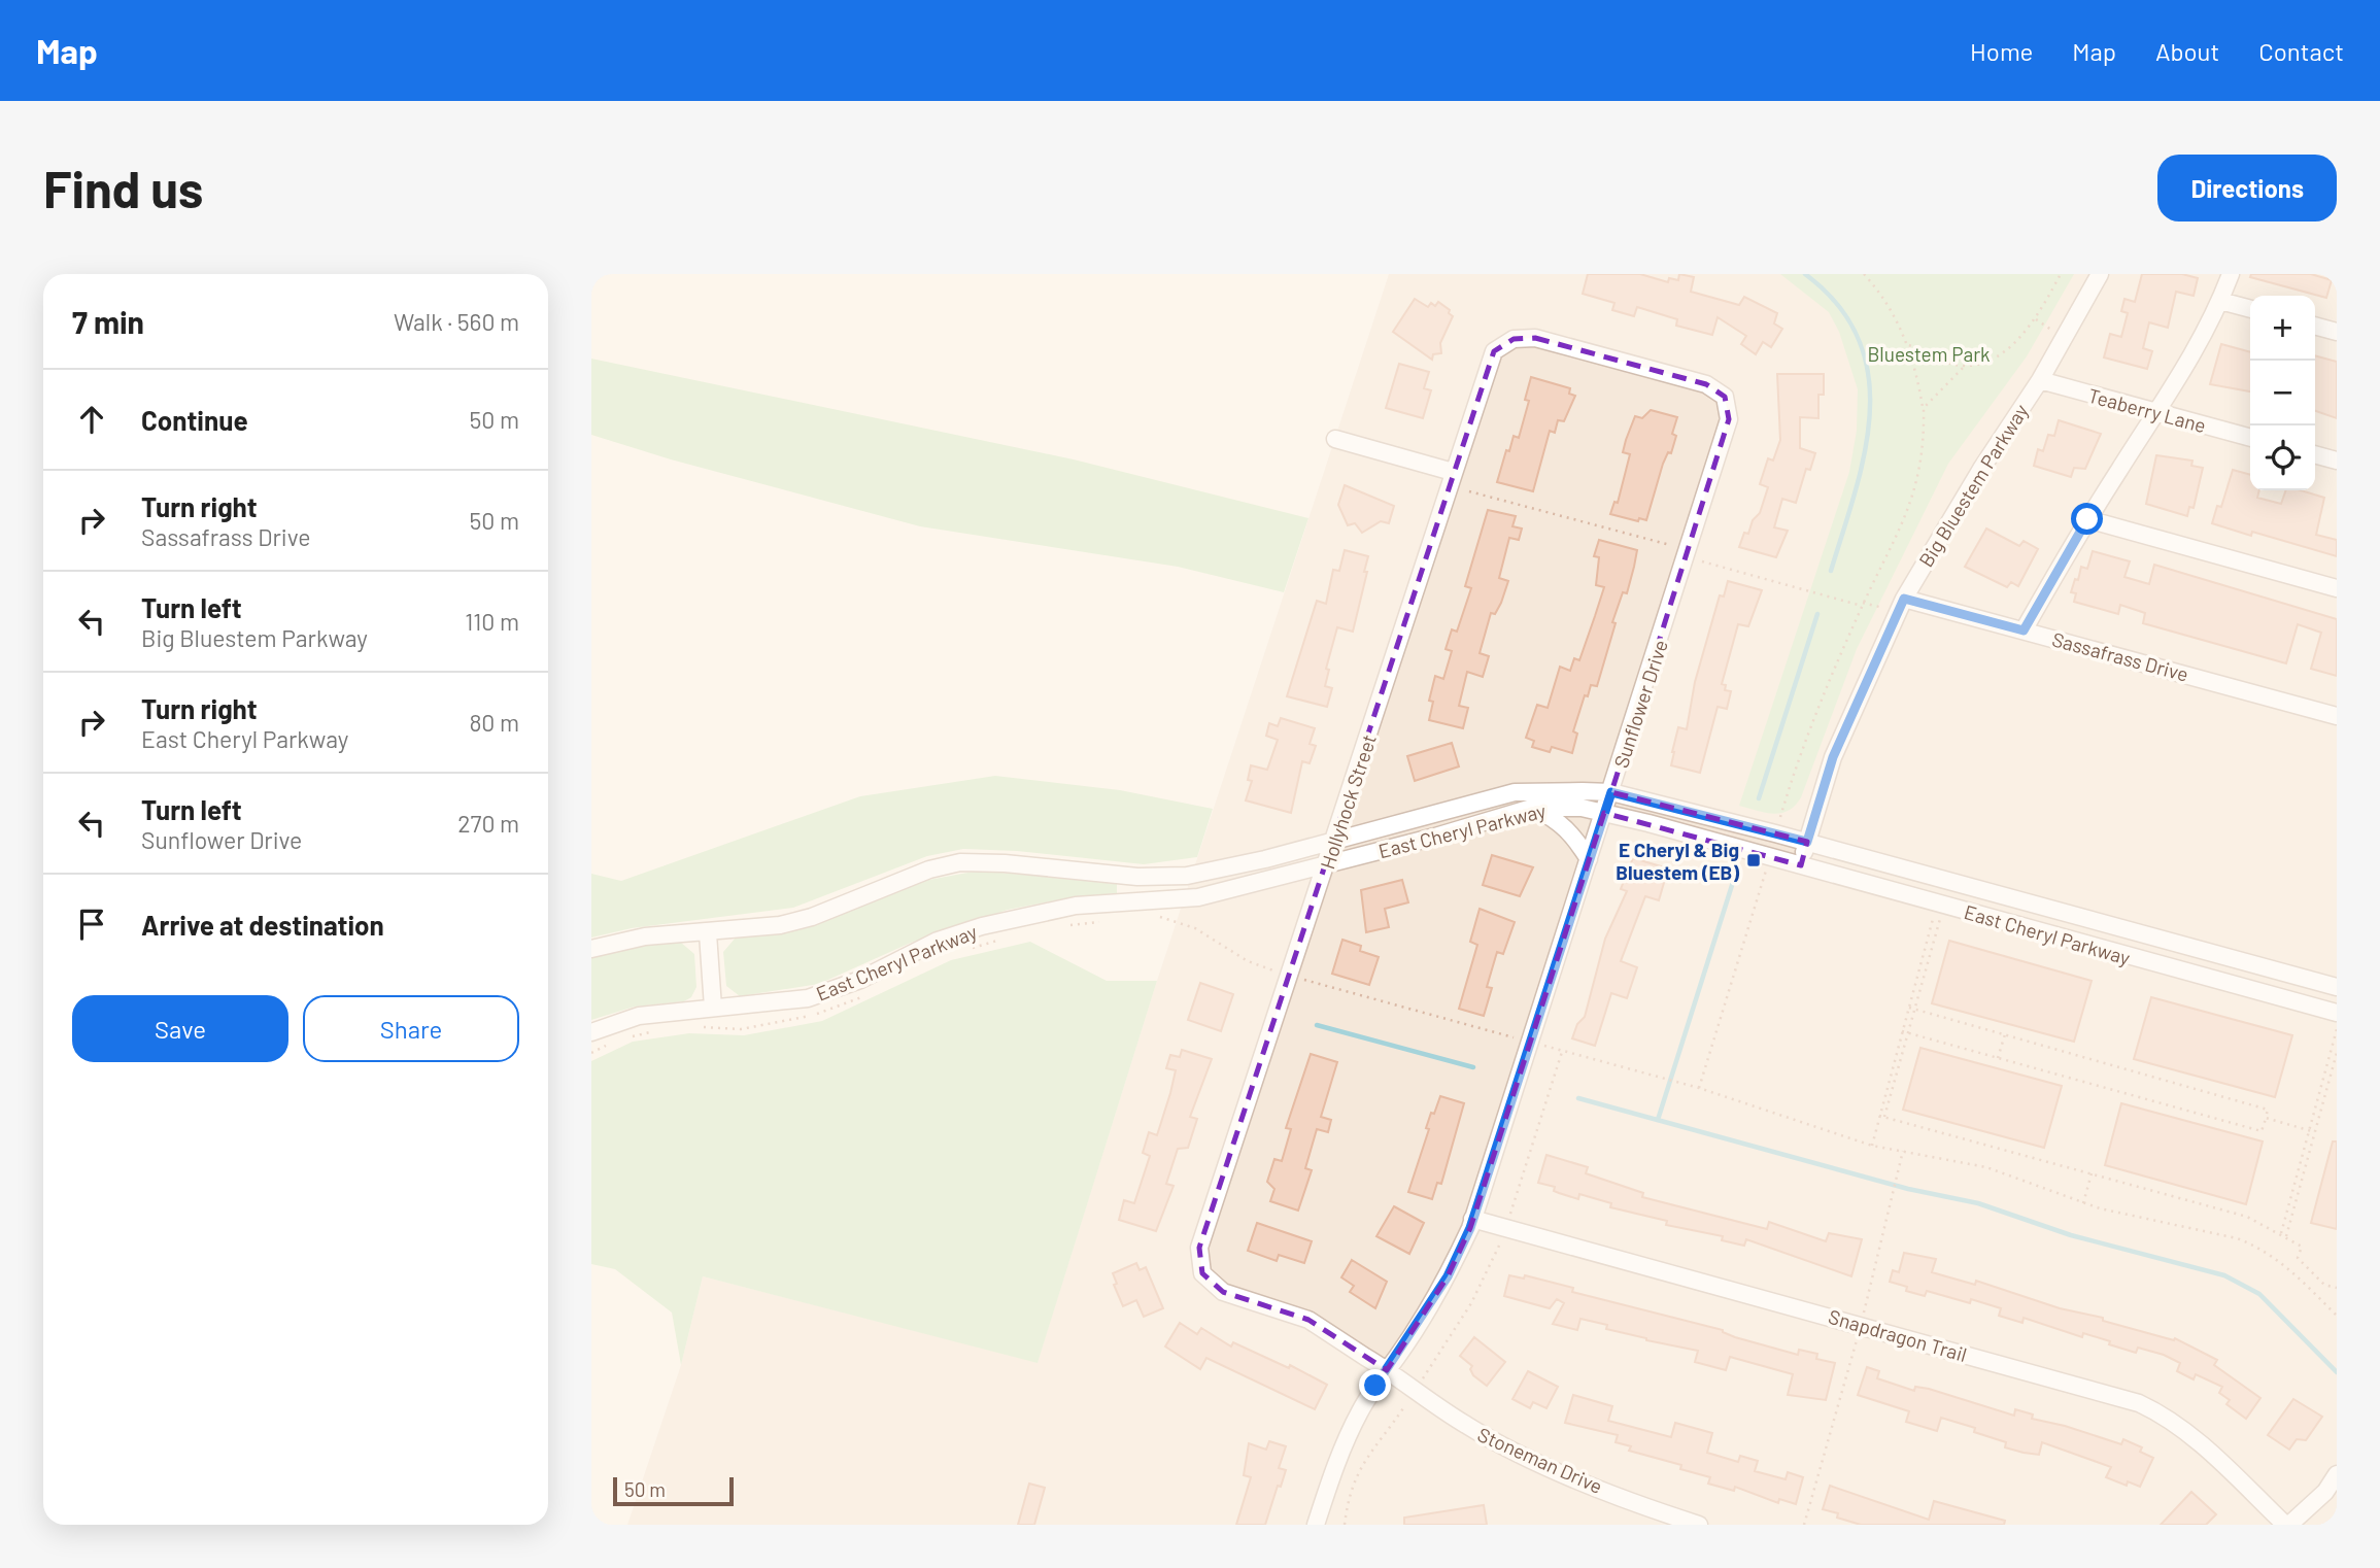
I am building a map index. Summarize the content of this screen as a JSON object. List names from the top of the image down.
{
  "streets": {
    "street": [
      "Teaberry Lane",
      "Big Bluestem Parkway",
      "Sassafrass Drive",
      "Sunflower Drive",
      "Hollyhock Street",
      "East Cheryl Parkway",
      "Snapdragon Trail",
      "Stoneman Drive"
    ]
  },
  "crossings": [
    ["Teaberry Lane", "Big Bluestem Parkway"],
    ["Big Bluestem Parkway", "Sassafrass Drive"],
    ["Big Bluestem Parkway", "East Cheryl Parkway"],
    ["Sunflower Drive", "Hollyhock Street"],
    ["Sunflower Drive", "East Cheryl Parkway"],
    ["Sunflower Drive", "Snapdragon Trail"],
    ["Sunflower Drive", "Stoneman Drive"],
    ["Hollyhock Street", "East Cheryl Parkway"],
    ["Hollyhock Street", "Stoneman Drive"]
  ],
  "parks": ["Bluestem Park"],
  "places": {
    "transit": ["E Cheryl & Big Bluestem (EB)"]
  },
  "scale_bar": "50 m",
  "page": {
    "header": "Map",
    "nav": [
      "Home",
      "Map",
      "About",
      "Contact"
    ],
    "buttons": [
      "Directions",
      ["Save", "Share"]
    ],
    "title": "Find us",
    "heading": ["7 min", "Walk · 560 m"],
    "map_buttons": ["+", "−"],
    "list": [
      ["Continue", "50 m"],
      ["Turn right", "Sassafrass Drive", "50 m"],
      ["Turn left", "Big Bluestem Parkway", "110 m"],
      ["Turn right", "East Cheryl Parkway", "80 m"],
      ["Turn left", "Sunflower Drive", "270 m"],
      "Arrive at destination"
    ],
    "scale": "50 m"
  }
}
